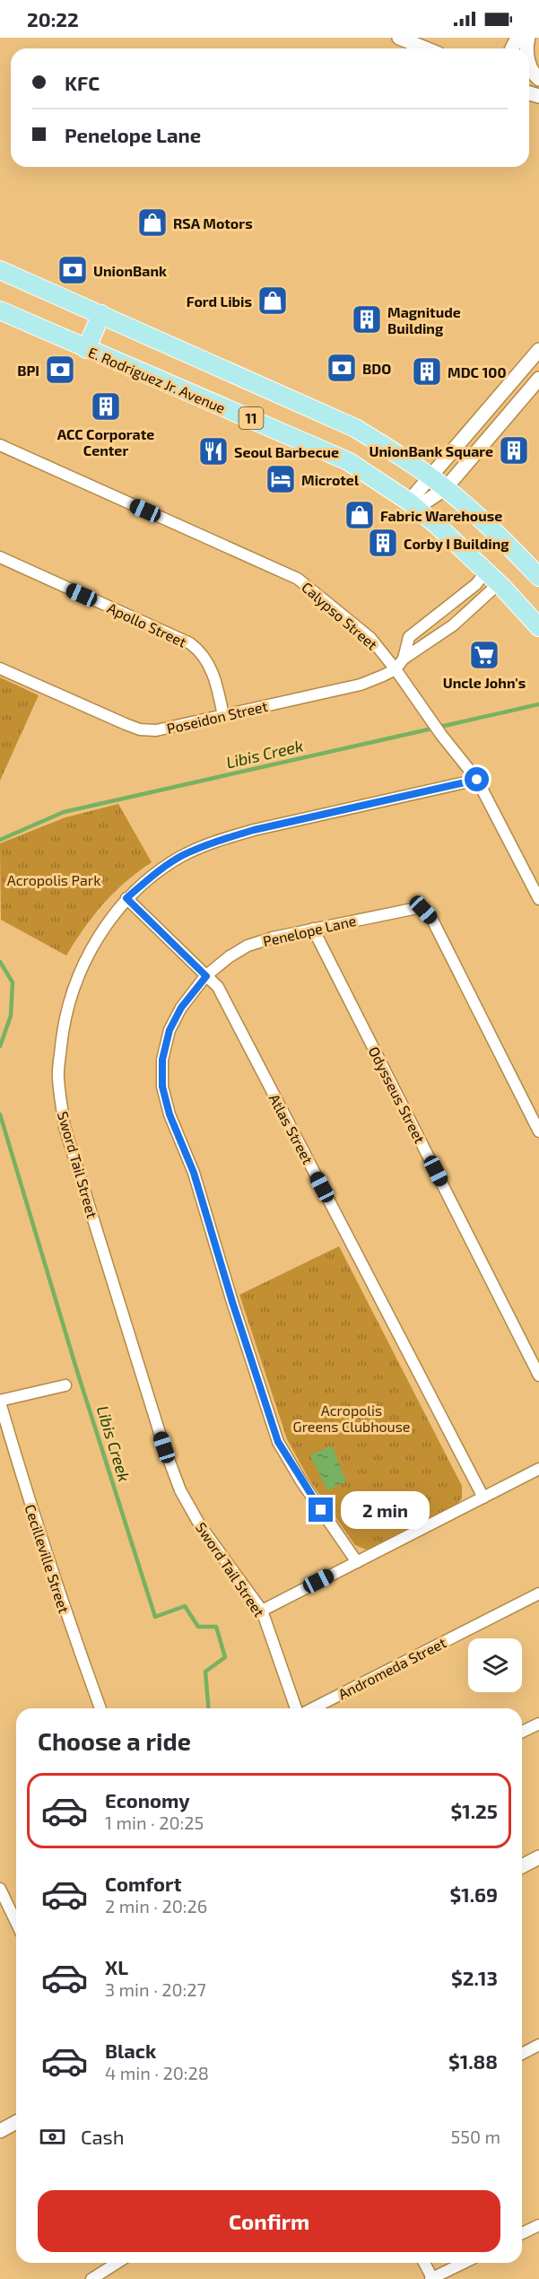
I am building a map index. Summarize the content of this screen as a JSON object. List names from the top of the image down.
{
  "streets": {
    "main road": ["E. Rodriguez Jr. Avenue", "11"],
    "street": [
      "Calypso Street",
      "Apollo Street",
      "Poseidon Street",
      "Penelope Lane",
      "Odysseus Street",
      "Atlas Street",
      "Sword Tail Street",
      "Cecilleville Street",
      "Andromeda Street"
    ]
  },
  "crossings": [
    ["E. Rodriguez Jr. Avenue", "Poseidon Street"],
    ["Calypso Street", "Poseidon Street"],
    ["Calypso Street", "Sword Tail Street"],
    ["Apollo Street", "Poseidon Street"],
    ["Penelope Lane", "Odysseus Street"],
    ["Penelope Lane", "Atlas Street"],
    ["Atlas Street", "Sword Tail Street"]
  ],
  "water": ["Libis Creek"],
  "parks": ["Acropolis Park", "Acropolis Greens Clubhouse"],
  "places": {
    "shop": ["RSA Motors", "Ford Libis", "Fabric Warehouse"],
    "bank": ["UnionBank", "BDO", "BPI"],
    "building": [
      "Magnitude Building",
      "MDC 100",
      "ACC Corporate Center",
      "UnionBank Square",
      "Corby I Building"
    ],
    "restaurant": ["Seoul Barbecue"],
    "hotel": ["Microtel"],
    "supermarket": ["Uncle John's"]
  },
  "page": {
    "status": "20:22",
    "banner": ["KFC", "Penelope Lane"],
    "bubble": "2 min",
    "heading": "Choose a ride",
    "list": [
      {
        "name": "Economy",
        "note": "1 min · 20:25",
        "value": "$1.25"
      },
      {
        "name": "Comfort",
        "note": "2 min · 20:26",
        "value": "$1.69"
      },
      {
        "name": "XL",
        "note": "3 min · 20:27",
        "value": "$2.13"
      },
      {
        "name": "Black",
        "note": "4 min · 20:28",
        "value": "$1.88"
      }
    ],
    "pay": ["Cash", "550 m"],
    "buttons": "Confirm"
  }
}
